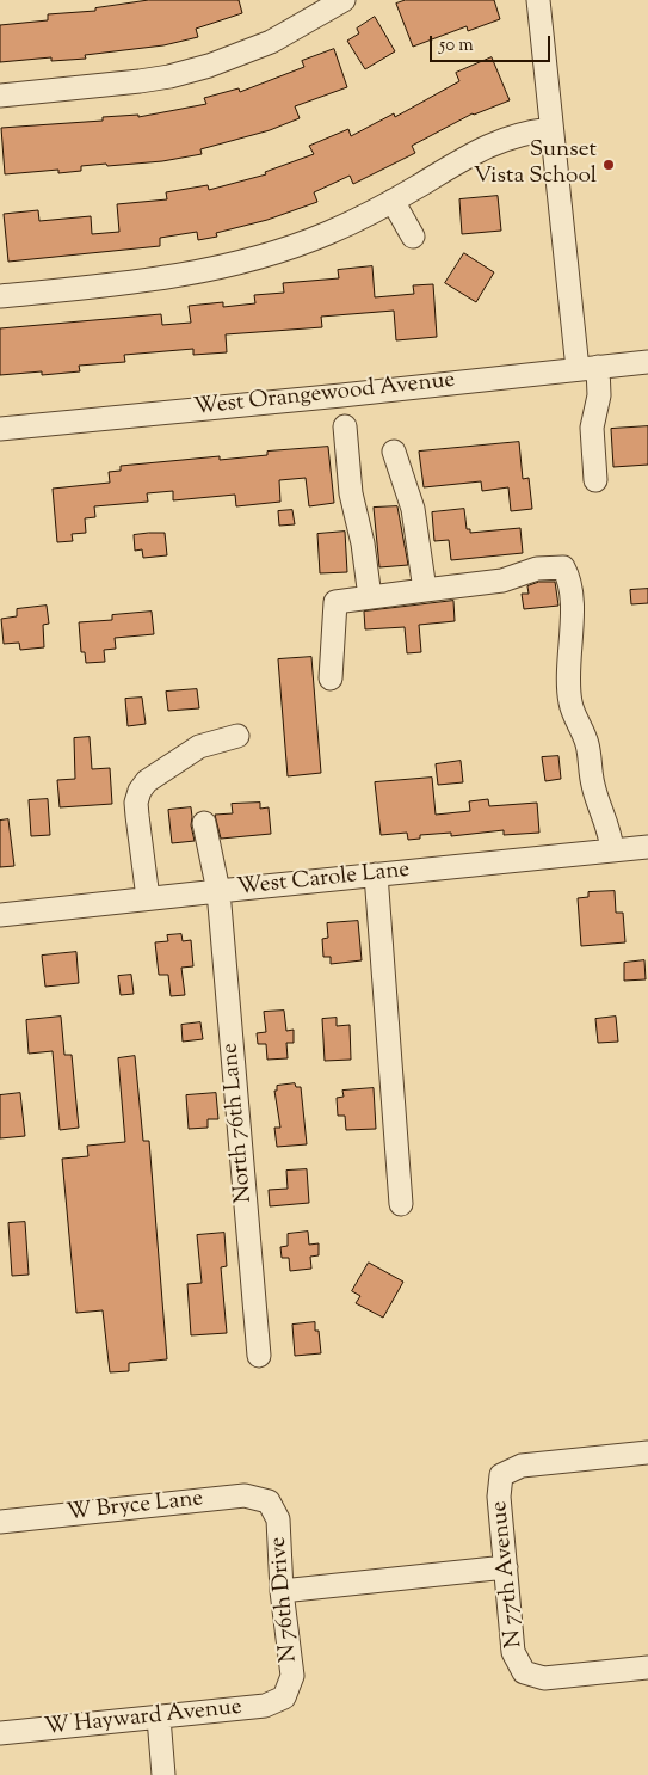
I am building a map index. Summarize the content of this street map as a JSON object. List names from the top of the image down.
{
  "streets": {
    "street": [
      "West Orangewood Avenue",
      "West Carole Lane",
      "North 76th Lane",
      "W Bryce Lane",
      "N 77th Avenue",
      "N 76th Drive",
      "W Hayward Avenue"
    ]
  },
  "crossings": [
    ["West Carole Lane", "North 76th Lane"],
    ["W Bryce Lane", "N 76th Drive"],
    ["N 76th Drive", "W Hayward Avenue"]
  ],
  "places": ["Sunset Vista School"],
  "scale_bar": "50 m"
}
